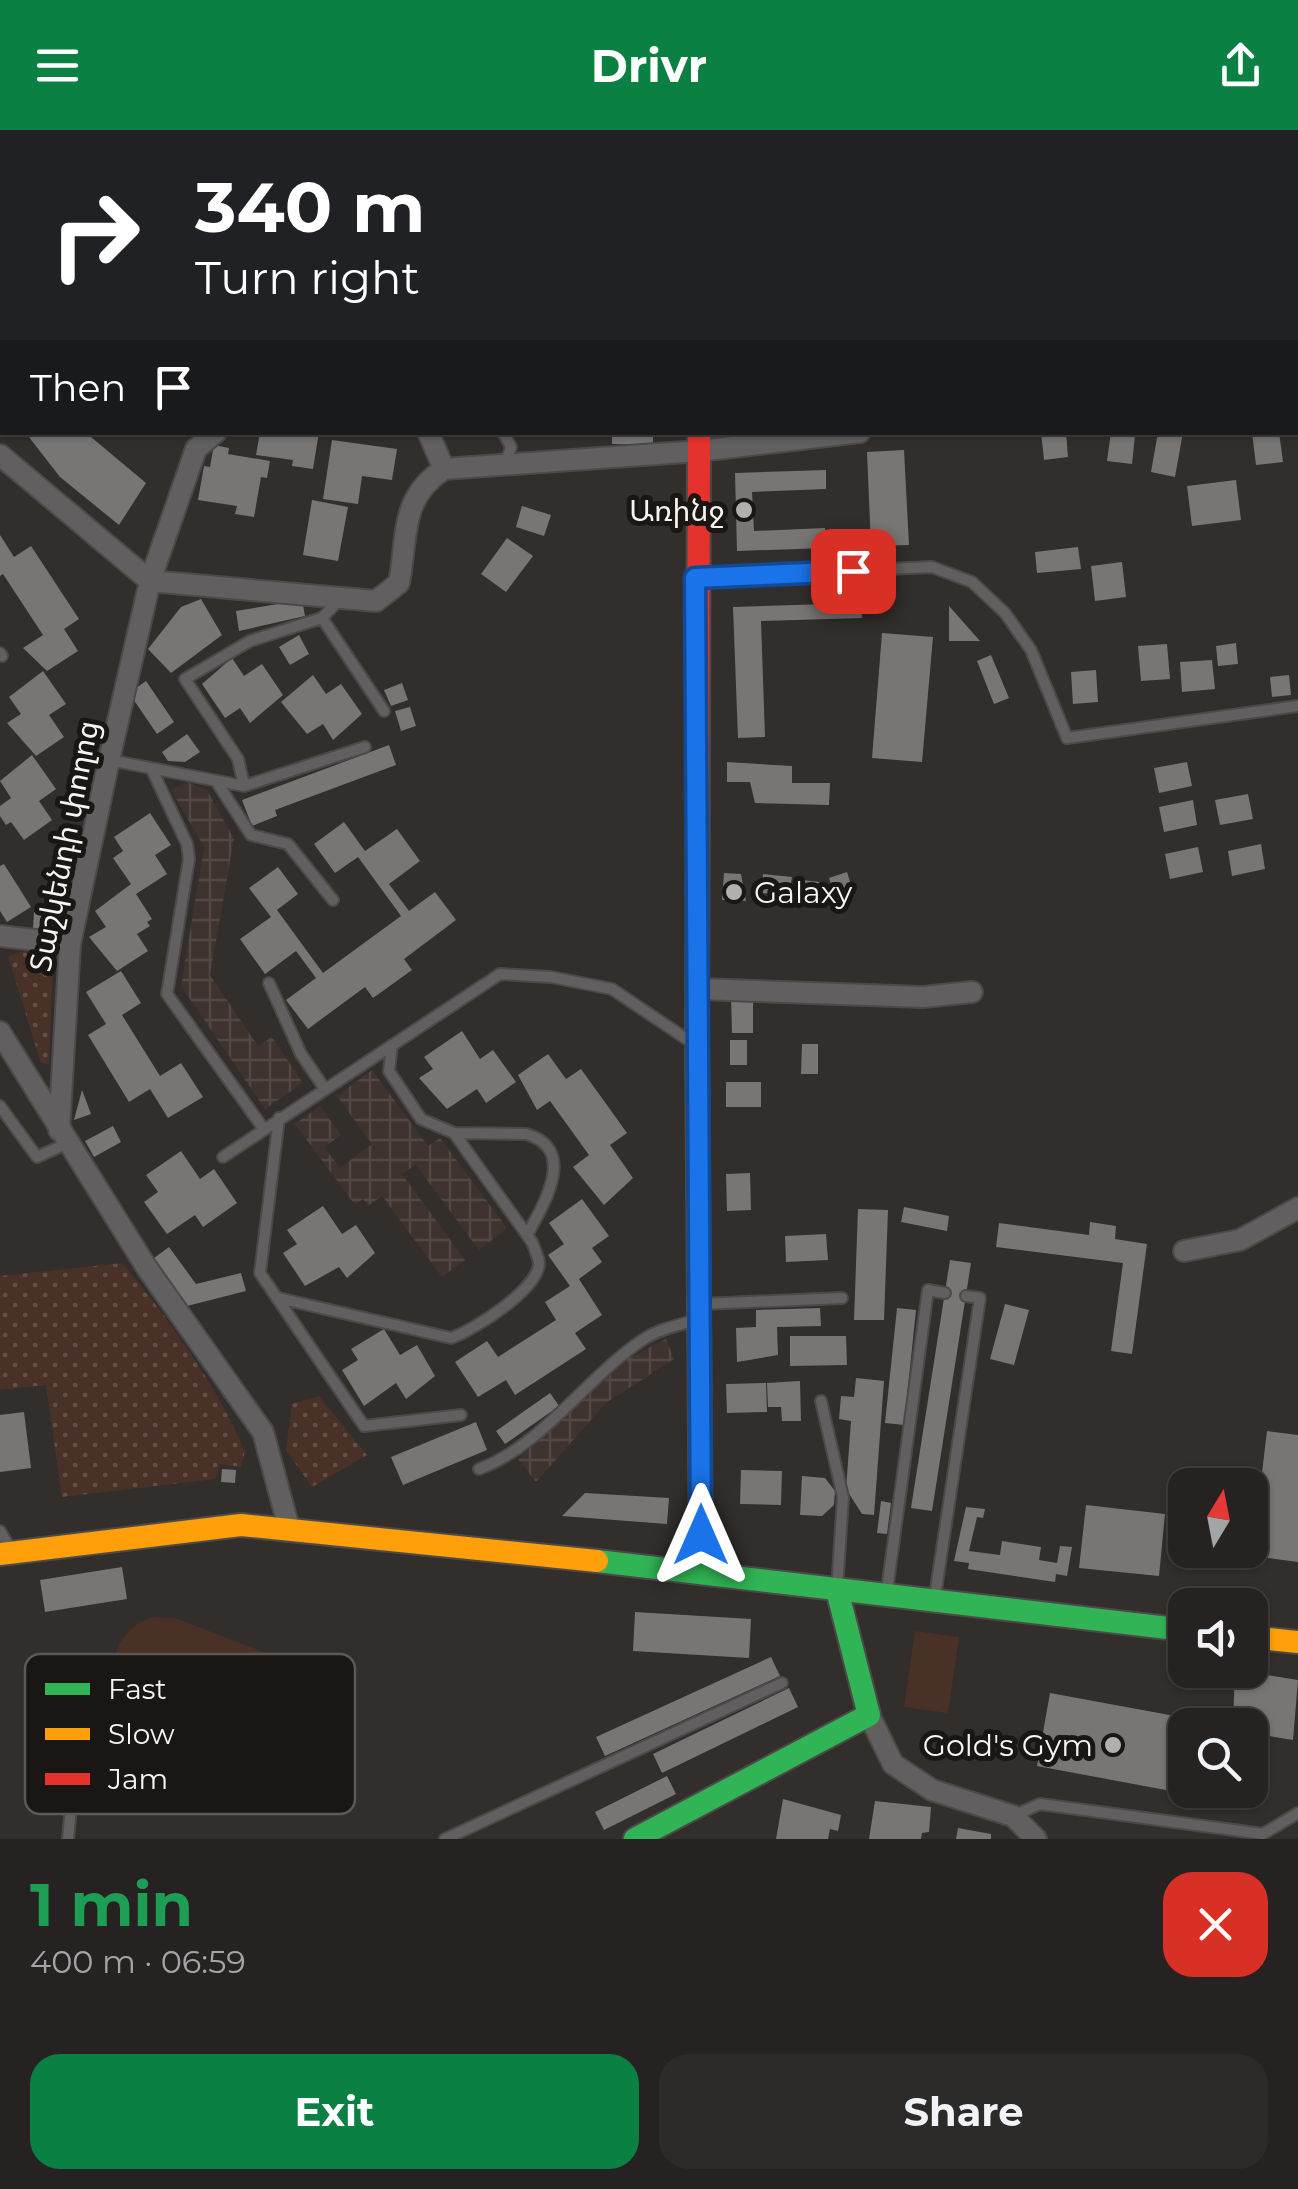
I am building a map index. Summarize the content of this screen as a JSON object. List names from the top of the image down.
{
  "streets": {
    "street": ["Տաշկենդի փողոց"]
  },
  "places": ["Առինջ", "Galaxy", "Gold's Gym"],
  "legend": ["Fast", "Slow", "Jam"],
  "north": "top",
  "page": {
    "header": "Drivr",
    "turn": ["340 m", "Turn right"],
    "then": "Then",
    "heading": ["1 min", "400 m · 06:59"],
    "buttons": ["Exit", "Share"]
  }
}
